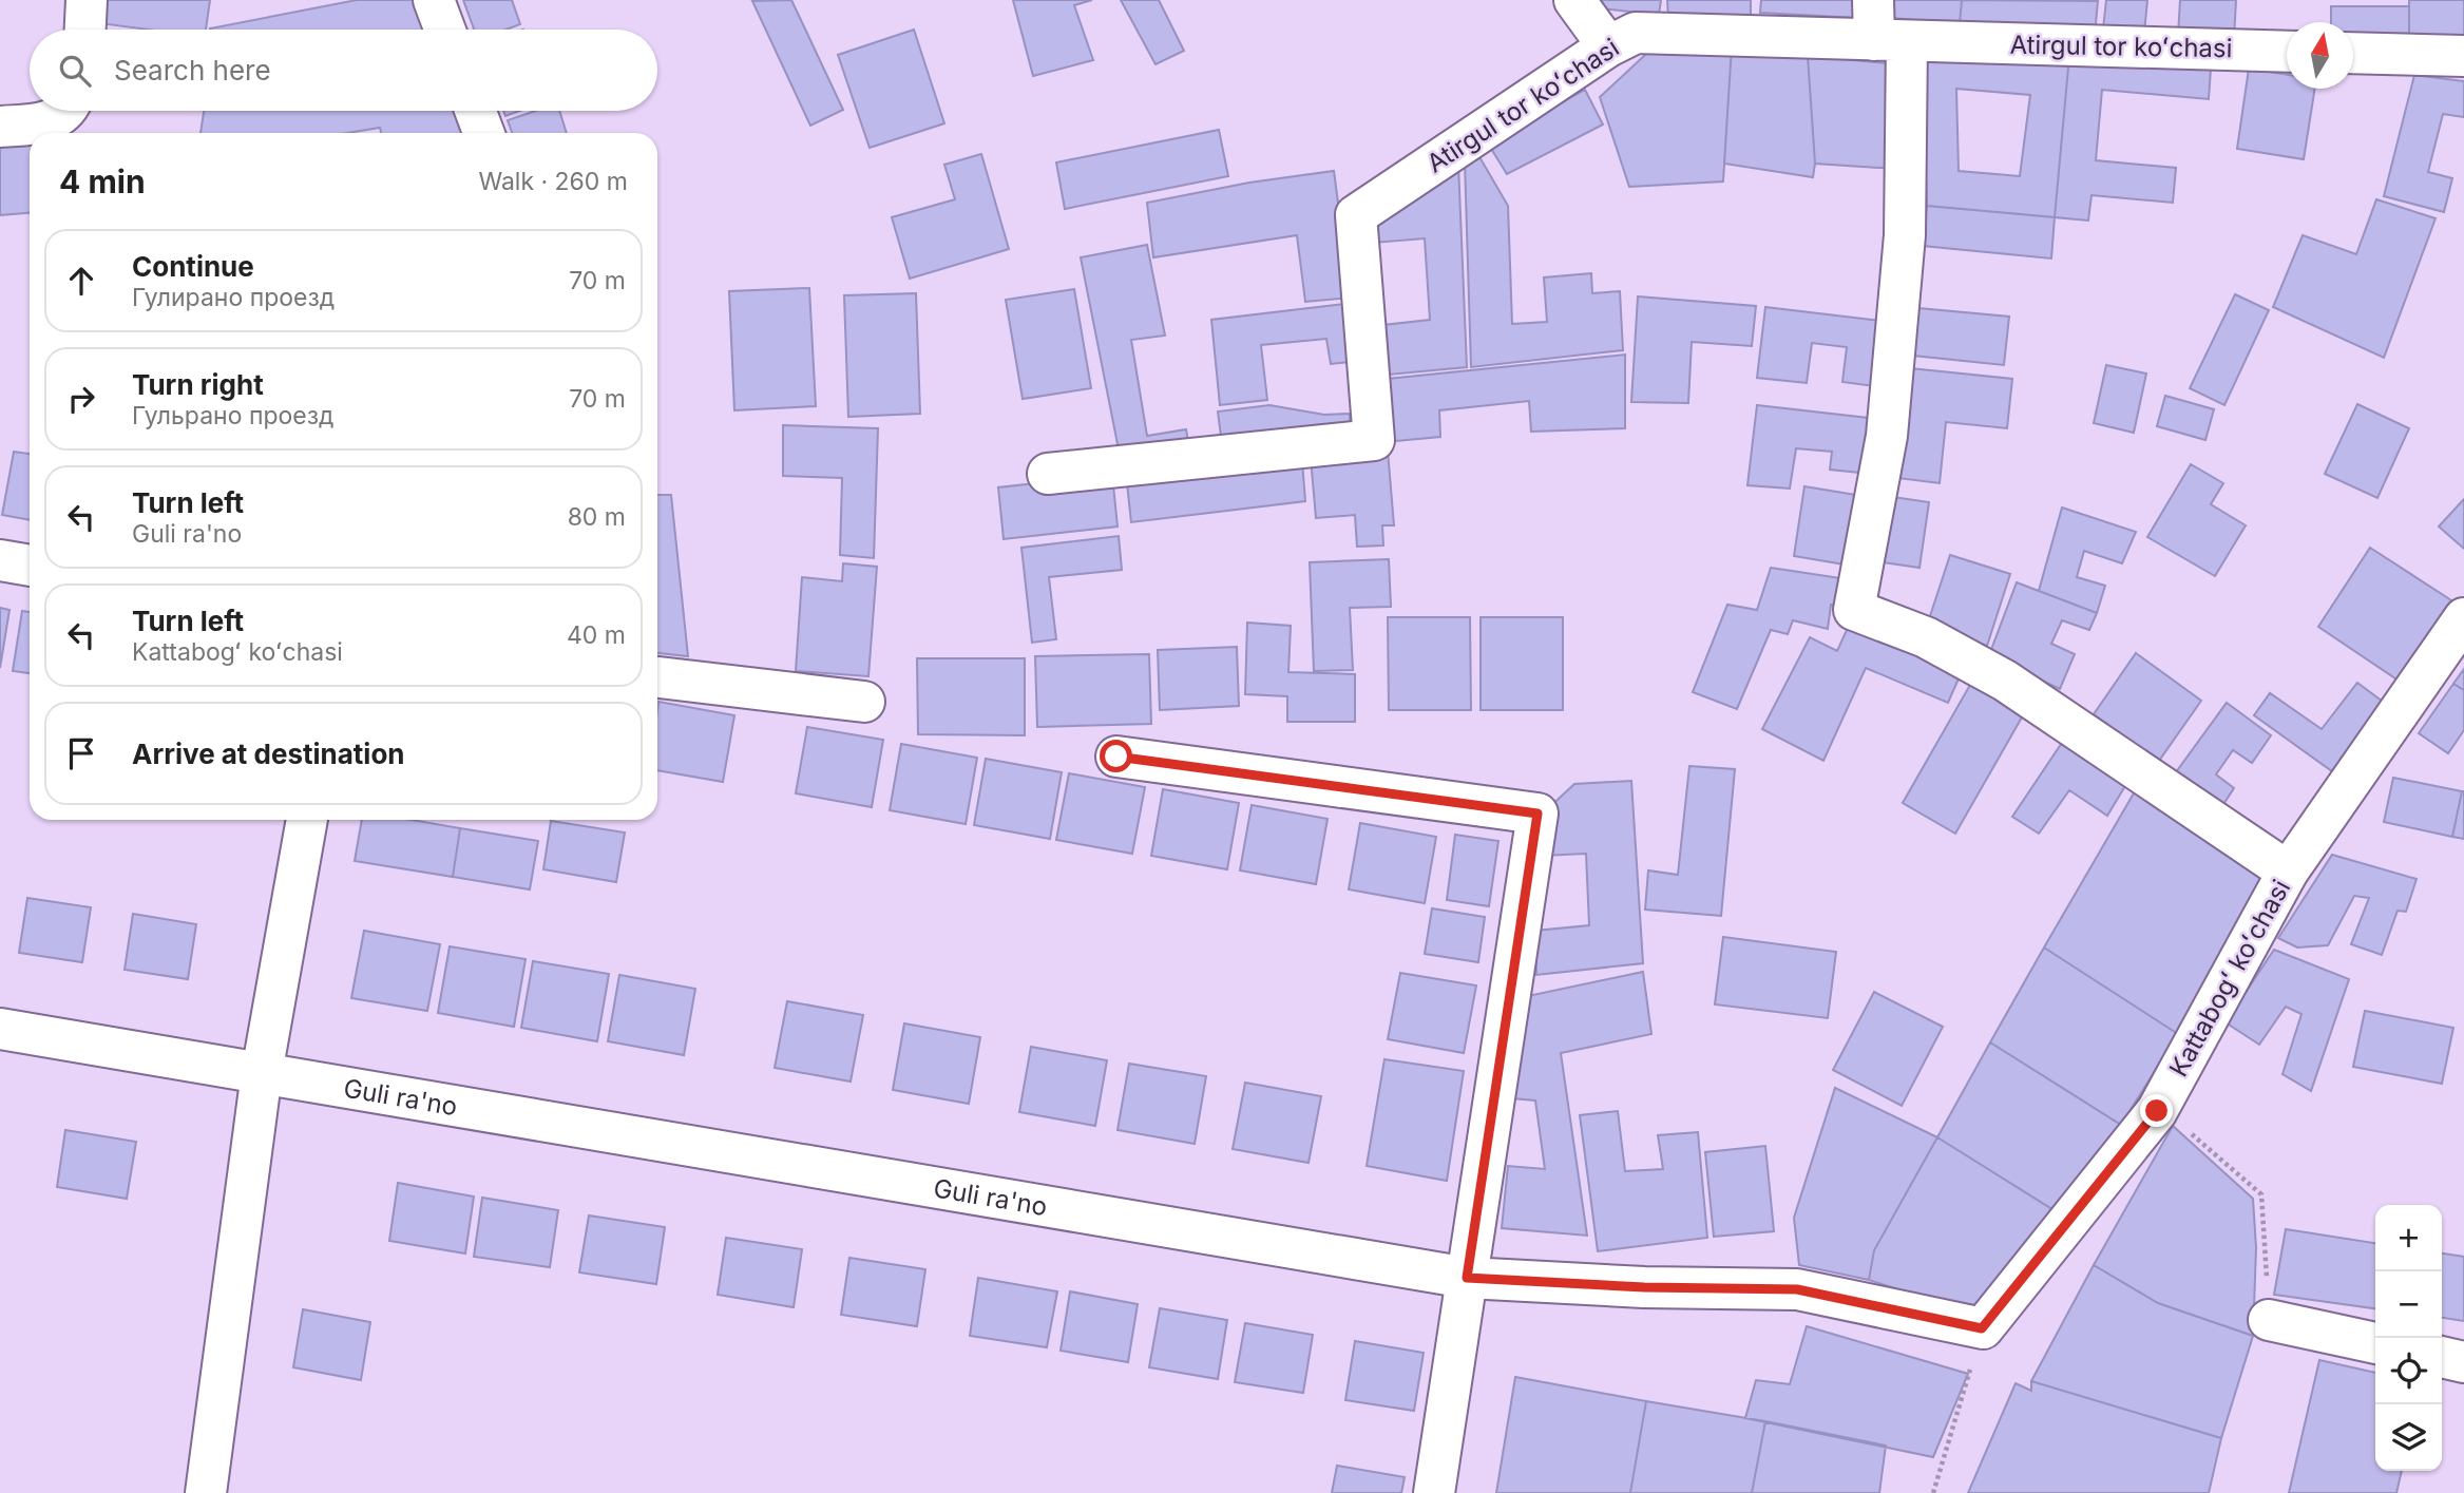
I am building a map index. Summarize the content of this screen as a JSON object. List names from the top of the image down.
{
  "streets": {
    "street": ["Atirgul tor koʻchasi", "Kattabogʻ koʻchasi", "Guli ra'no"]
  },
  "crossings": [
    ["Kattabogʻ koʻchasi", "Guli ra'no"]
  ],
  "north": "top",
  "page": {
    "search": "Search here",
    "heading": ["4 min", "Walk · 260 m"],
    "list": [
      ["Continue", "Гулирано проезд", "70 m"],
      ["Turn right", "Гульрано проезд", "70 m"],
      ["Turn left", "Guli ra'no", "80 m"],
      ["Turn left", "Kattabogʻ koʻchasi", "40 m"],
      "Arrive at destination"
    ],
    "map_buttons": ["+", "−"]
  }
}
